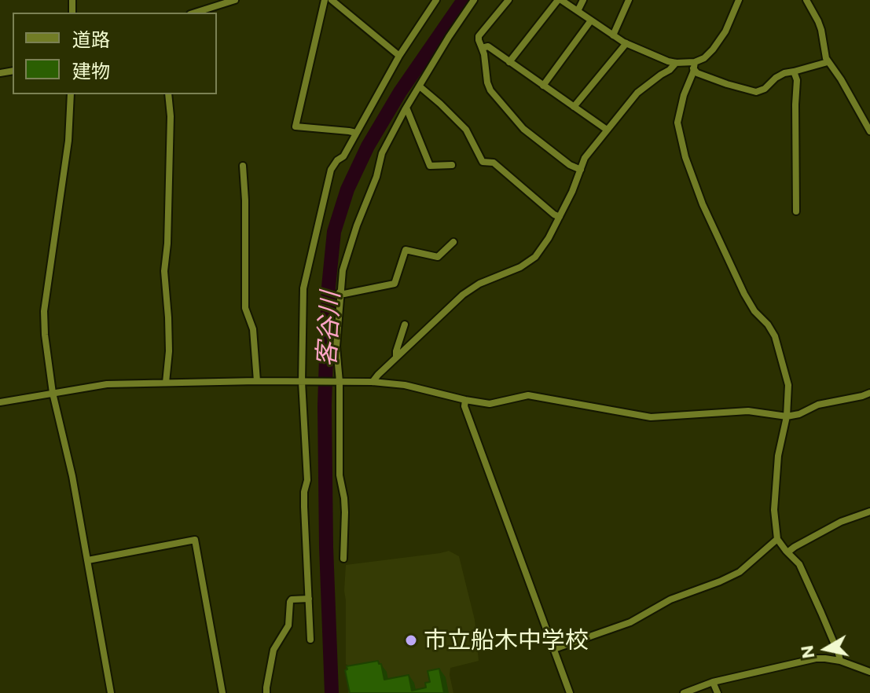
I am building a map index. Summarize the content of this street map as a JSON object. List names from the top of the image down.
{
  "water": ["客谷川"],
  "places": ["市立船木中学校"],
  "legend": ["道路", "建物"],
  "north": "left"
}
